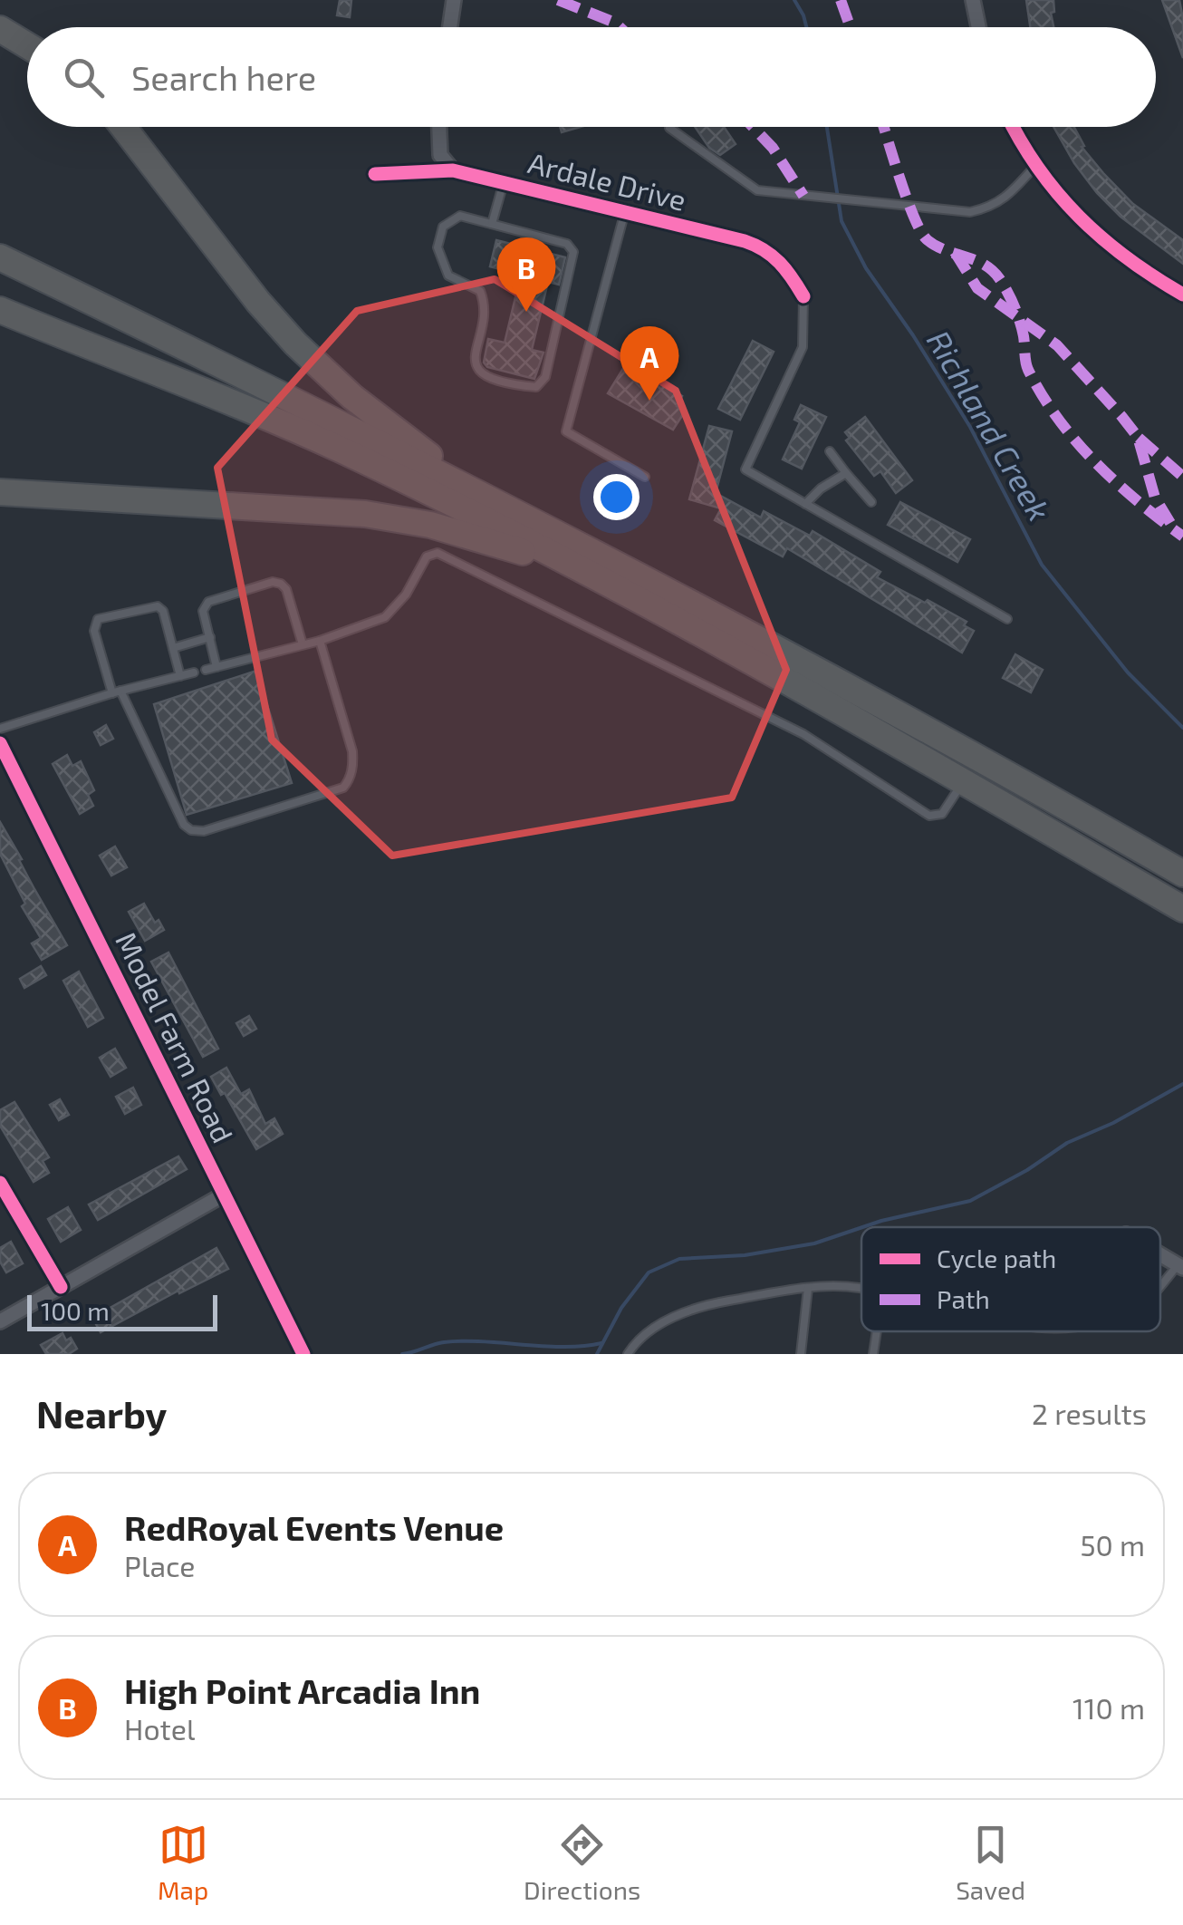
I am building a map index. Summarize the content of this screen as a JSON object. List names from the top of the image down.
{
  "streets": {
    "street": ["Ardale Drive", "Model Farm Road"]
  },
  "water": ["Richland Creek"],
  "legend": ["Cycle path", "Path"],
  "scale_bar": "100 m",
  "page": {
    "search": "Search here",
    "pins": ["B", "A"],
    "scale": "100 m",
    "heading": ["Nearby", "2 results"],
    "list": [
      {
        "mark": "A",
        "name": "RedRoyal Events Venue",
        "note": "Place",
        "value": "50 m"
      },
      {
        "mark": "B",
        "name": "High Point Arcadia Inn",
        "note": "Hotel",
        "value": "110 m"
      }
    ],
    "nav": ["Map", "Directions", "Saved"]
  }
}
